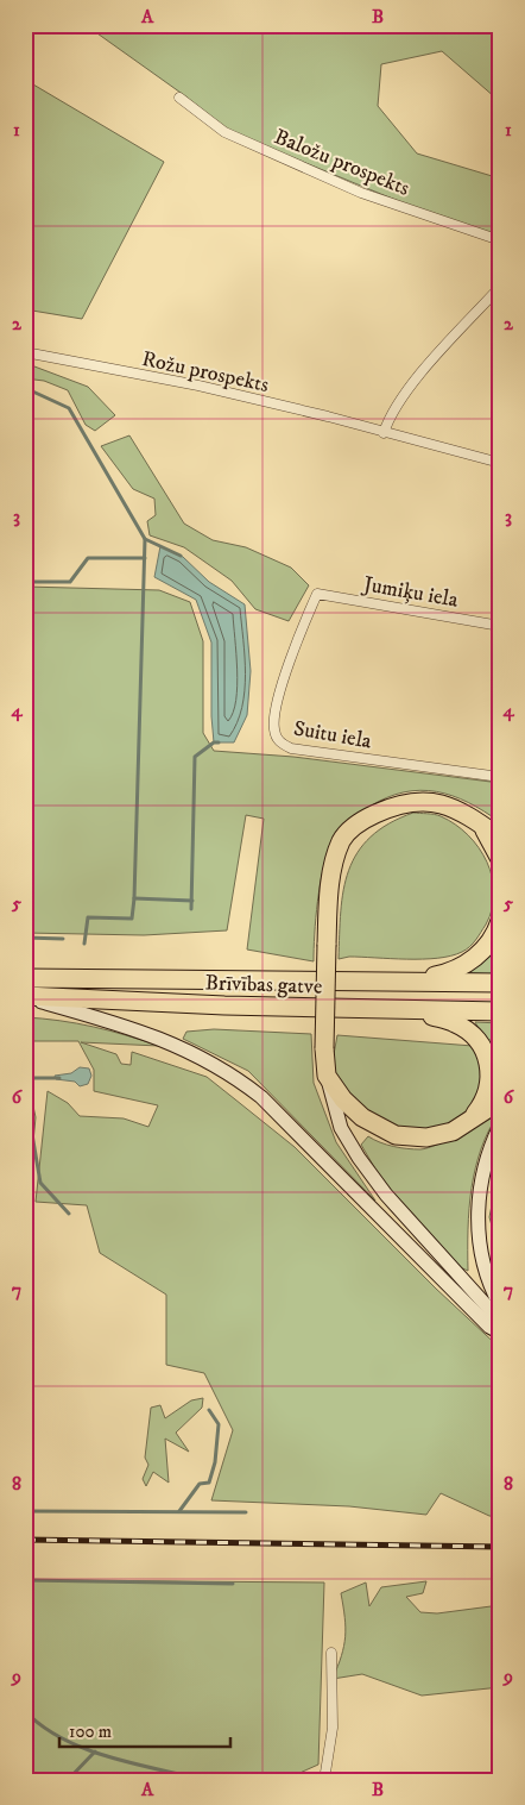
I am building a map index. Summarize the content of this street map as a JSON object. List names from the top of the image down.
{
  "streets": {
    "highway": ["Brīvības gatve"],
    "street": [
      "Baložu prospekts",
      "Rožu prospekts",
      "Jumiķu iela",
      "Suitu iela"
    ]
  },
  "crossings": [
    ["Jumiķu iela", "Suitu iela"]
  ],
  "scale_bar": "100 m",
  "grid": {
    "columns": ["A", "B"],
    "rows": [
      "1",
      "2",
      "3",
      "4",
      "5",
      "6",
      "7",
      "8",
      "9"
    ]
  }
}
